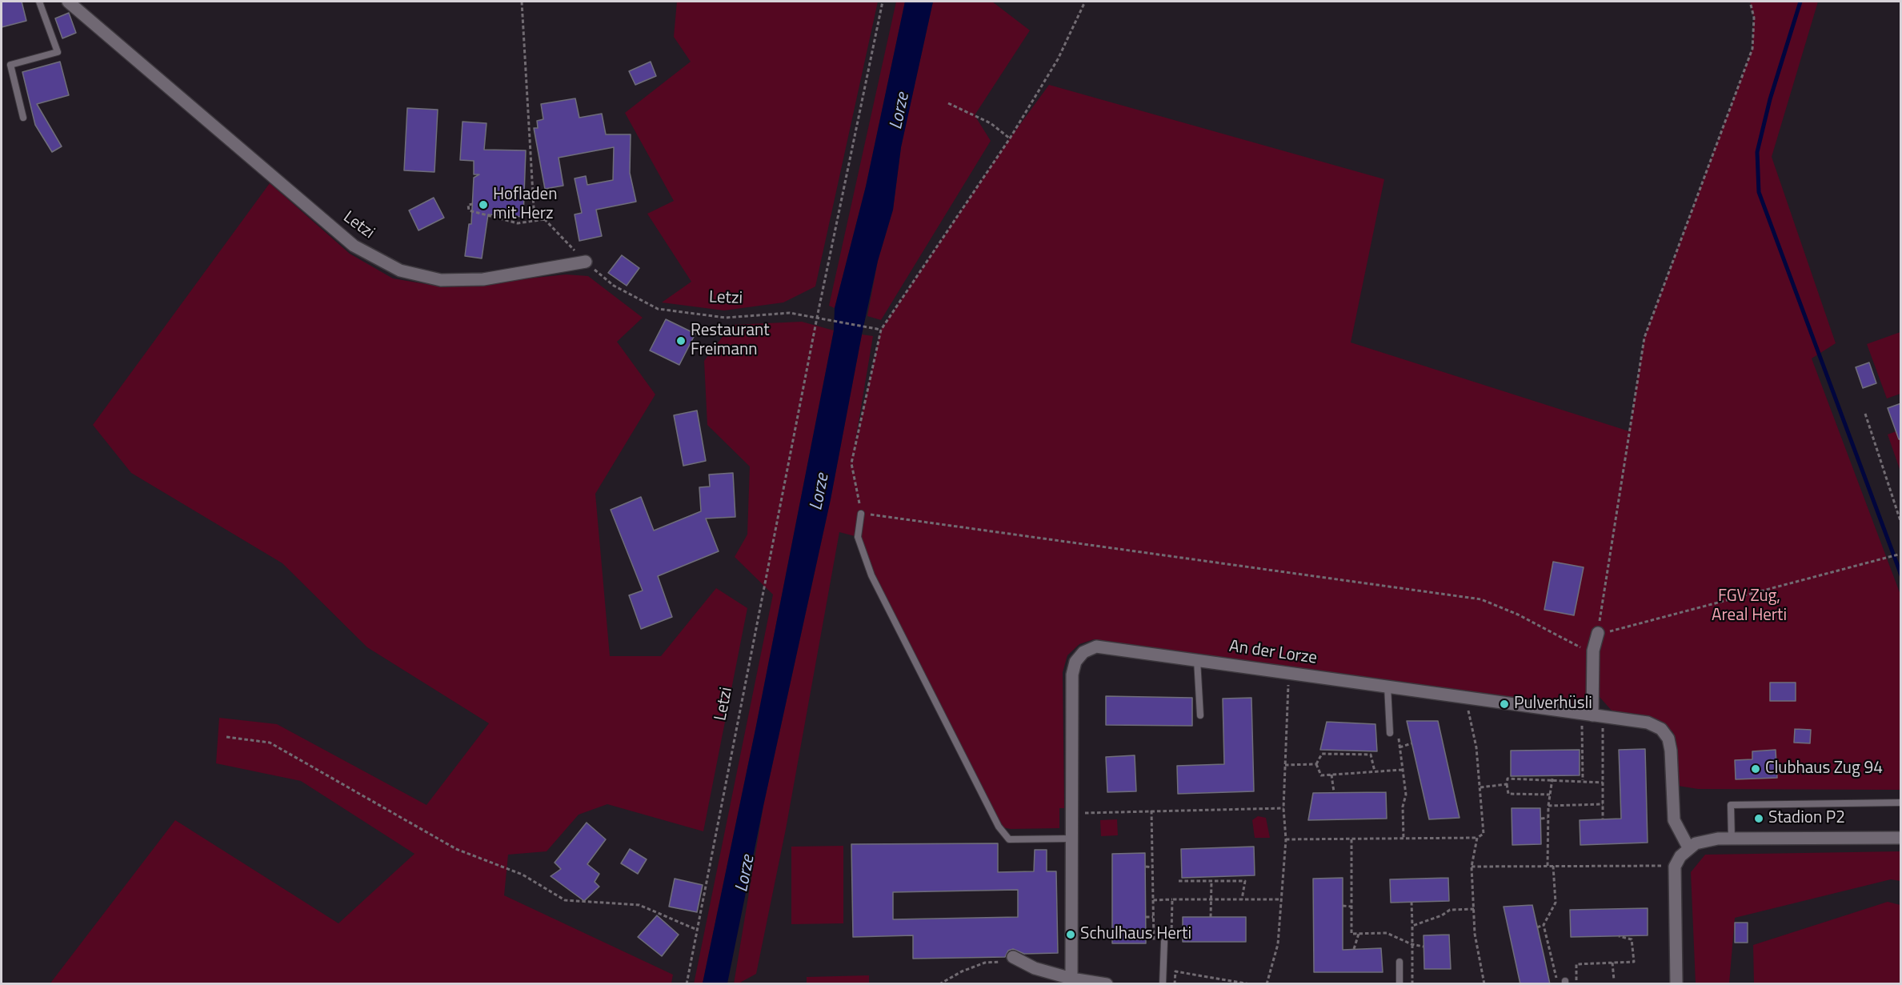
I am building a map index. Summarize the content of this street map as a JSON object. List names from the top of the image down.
{
  "streets": {
    "street": ["Letzi", "An der Lorze"]
  },
  "water": ["Lorze"],
  "parks": ["FGV Zug, Areal Herti"],
  "places": [
    "Hofladen mit Herz",
    "Restaurant Freimann",
    "Pulverhüsli",
    "Clubhaus Zug 94",
    "Stadion P2",
    "Schulhaus Herti"
  ]
}
